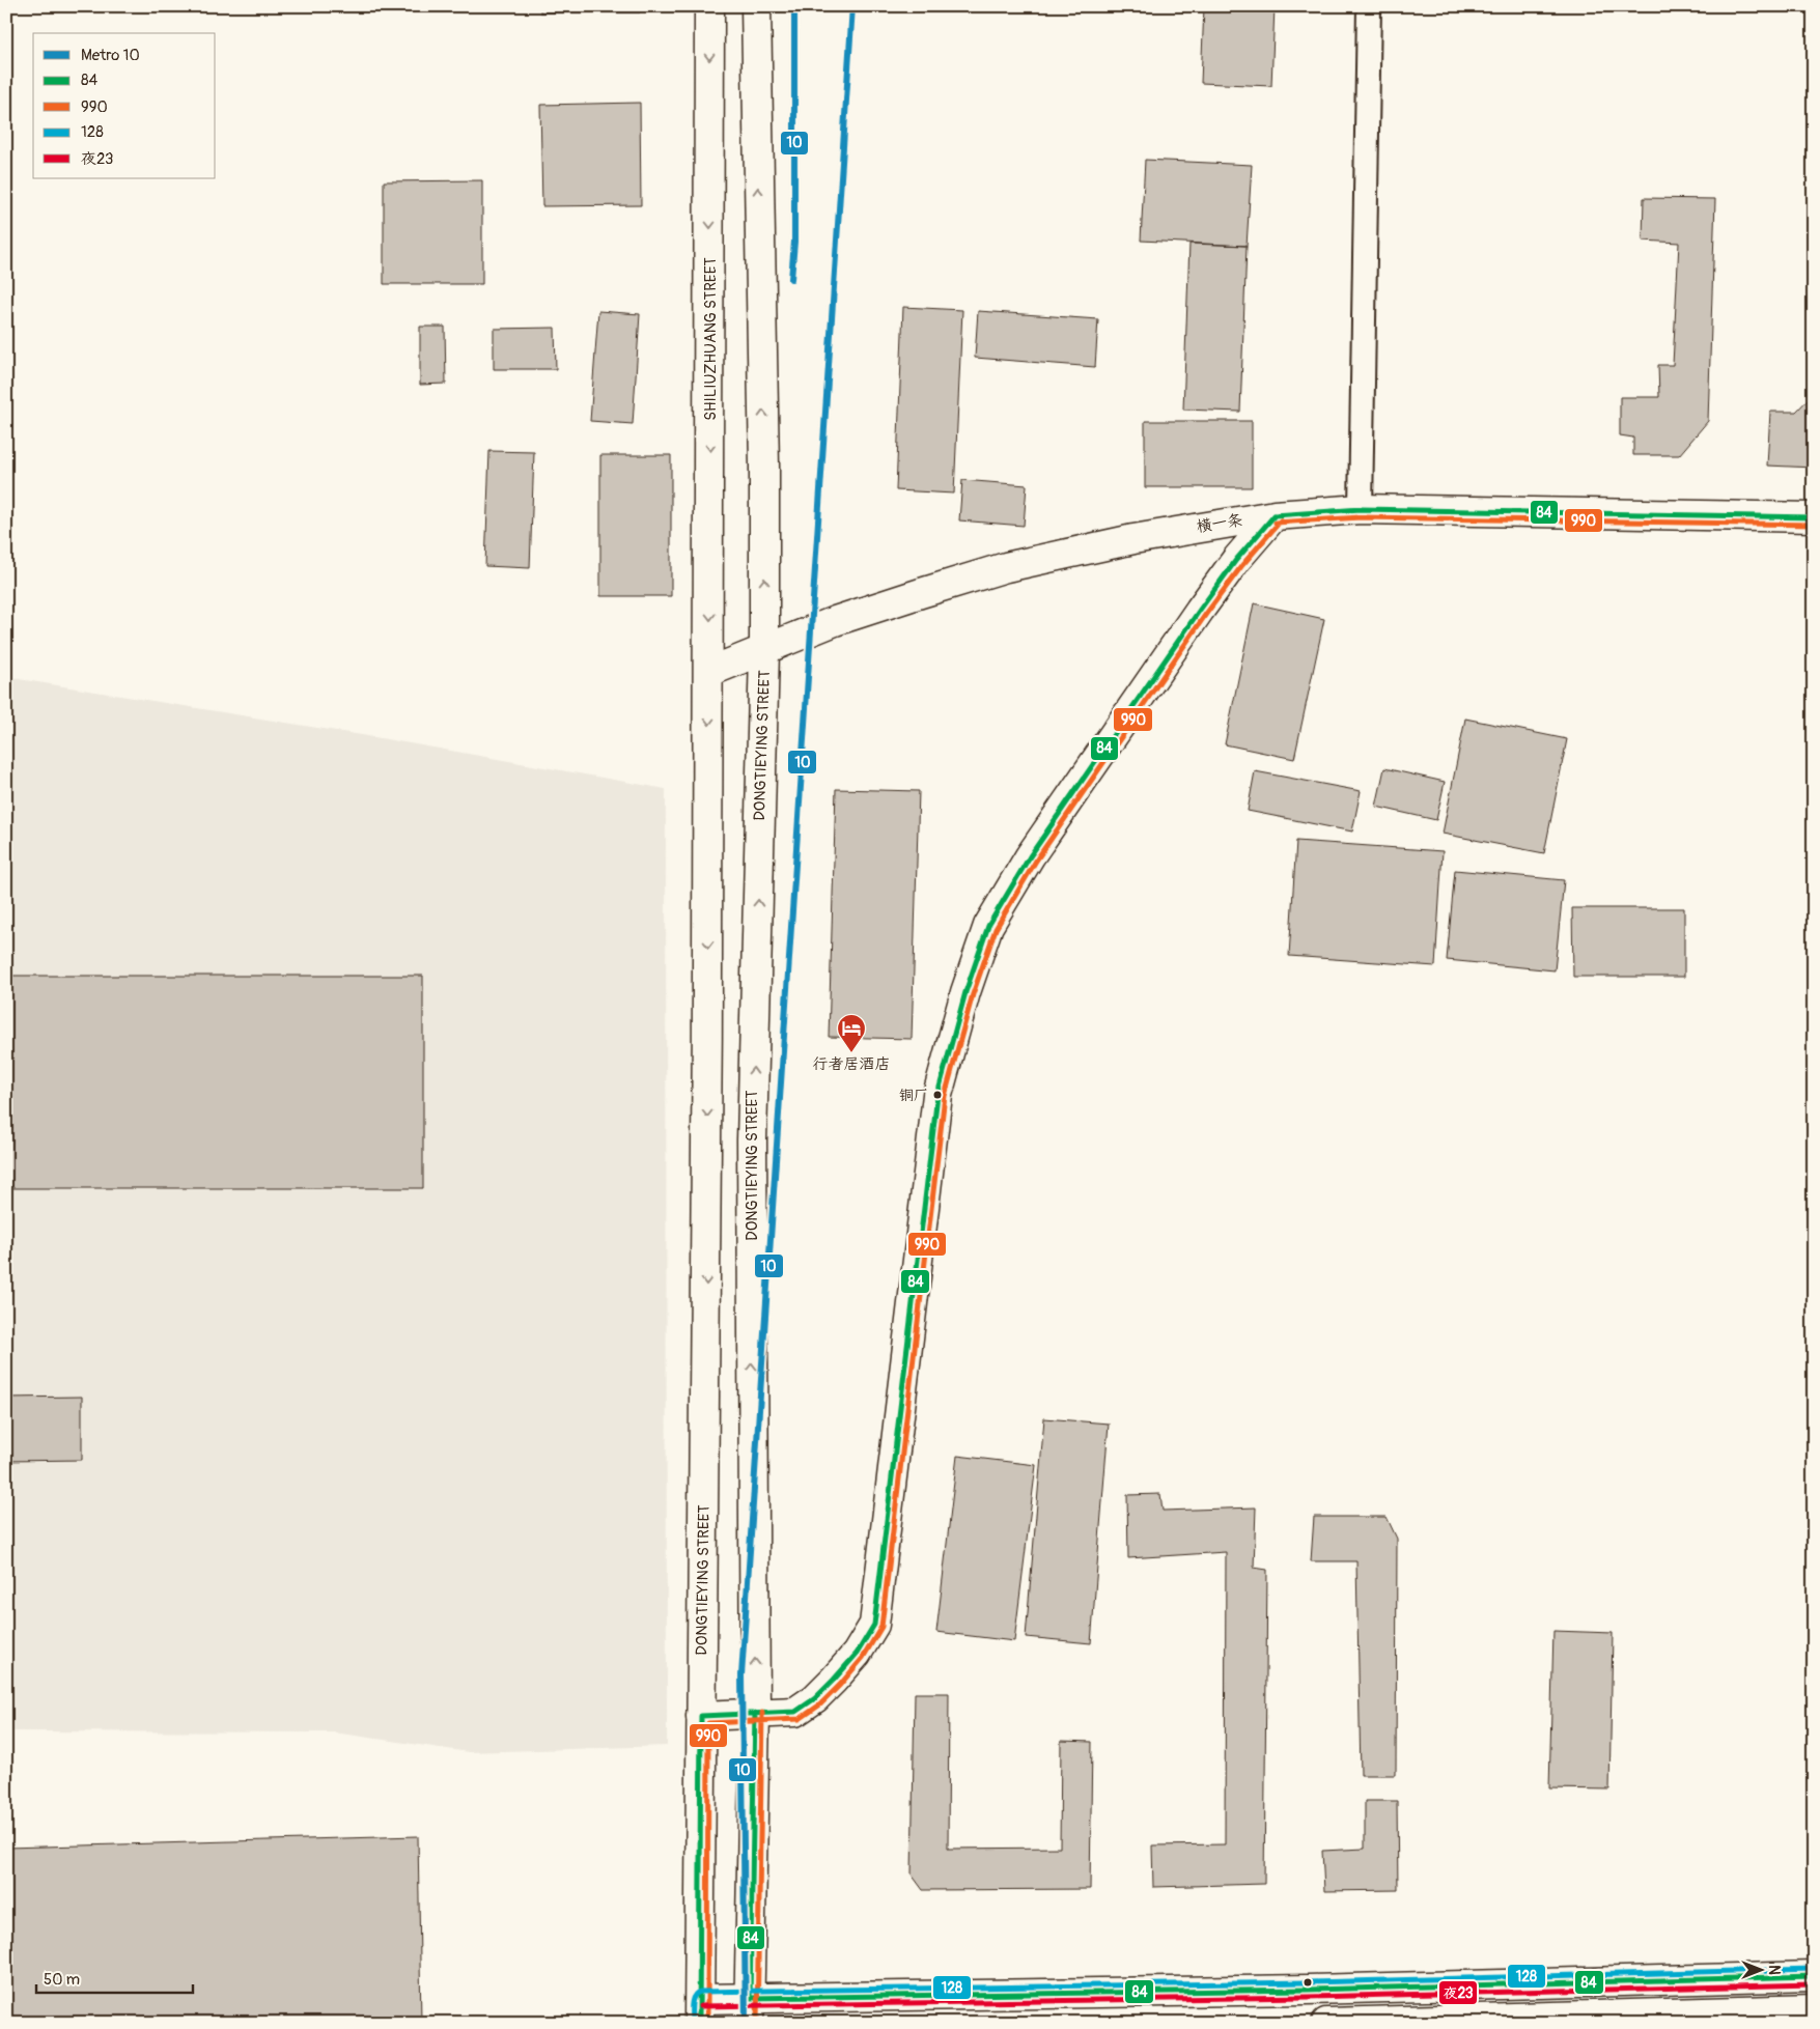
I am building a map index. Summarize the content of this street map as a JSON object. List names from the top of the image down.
{
  "streets": {
    "main road": ["SHILIUZHUANG STREET", "横一条", "DONGTIEYING STREET"]
  },
  "crossings": [
    ["SHILIUZHUANG STREET", "横一条"],
    ["SHILIUZHUANG STREET", "DONGTIEYING STREET"],
    ["横一条", "DONGTIEYING STREET"]
  ],
  "places": {
    "hotel": ["行者居酒店"],
    "other": ["铜厂"]
  },
  "lines": [
    "metro line 10",
    "transit line 84",
    "transit line 990",
    "transit line 128",
    "transit line 夜23"
  ],
  "legend": [
    "Metro 10",
    "84",
    "990",
    "128",
    "夜23"
  ],
  "scale_bar": "50 m",
  "north": "right"
}
